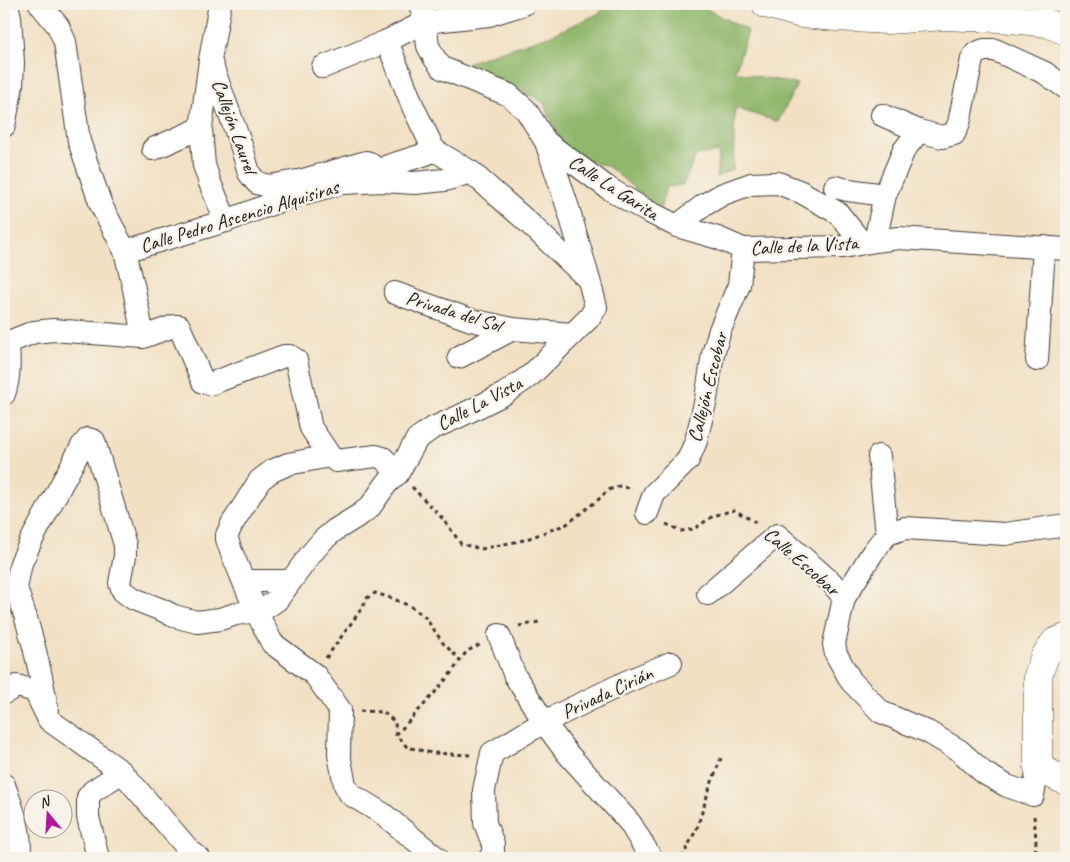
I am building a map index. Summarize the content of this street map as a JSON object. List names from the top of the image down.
{
  "streets": {
    "street": [
      "Callejón Laurel",
      "Calle La Garita",
      "Calle Pedro Ascencio Alquisiras",
      "Calle de la Vista",
      "Privada del Sol",
      "Callejón Escobar",
      "Calle La Vista",
      "Calle Escobar",
      "Privada Cirián"
    ]
  },
  "crossings": [
    ["Callejón Laurel", "Calle Pedro Ascencio Alquisiras"],
    ["Calle La Garita", "Calle de la Vista"],
    ["Calle La Garita", "Calle La Vista"],
    ["Calle de la Vista", "Callejón Escobar"],
    ["Privada del Sol", "Calle La Vista"],
    ["Callejón Escobar", "Calle Escobar"]
  ],
  "north": "top"
}
